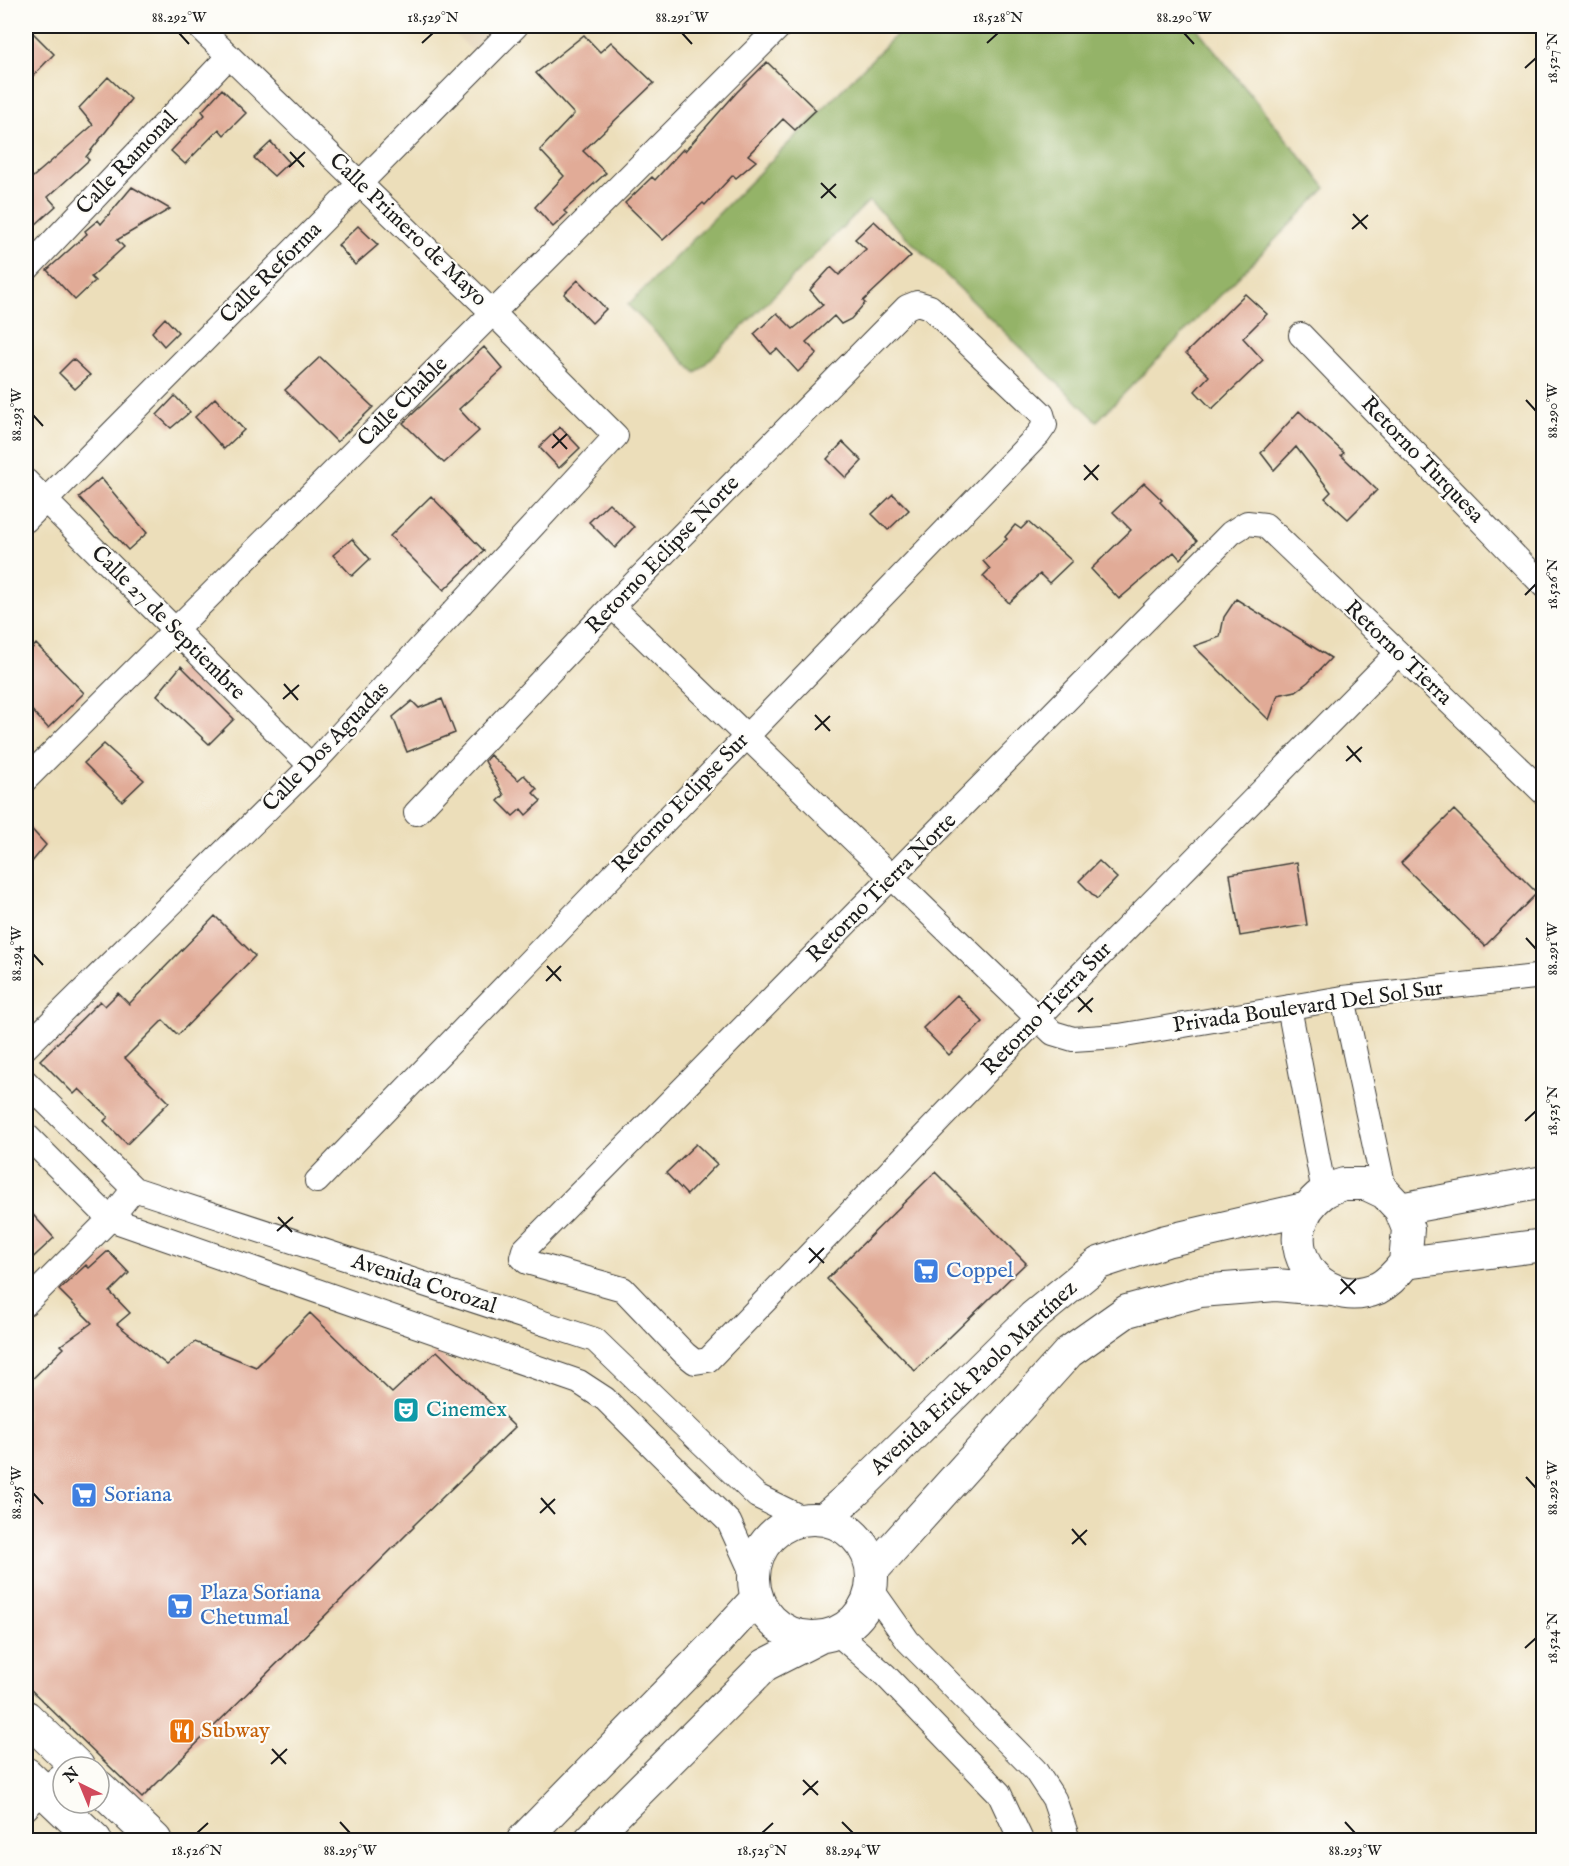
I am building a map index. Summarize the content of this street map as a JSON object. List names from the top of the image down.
{
  "streets": {
    "street": [
      "Calle Ramonal",
      "Calle Primero de Mayo",
      "Calle Reforma",
      "Calle Chable",
      "Retorno Turquesa",
      "Retorno Eclipse Norte",
      "Calle 27 de Septiembre",
      "Retorno Tierra",
      "Calle Dos Aguadas",
      "Retorno Eclipse Sur",
      "Retorno Tierra Norte",
      "Privada Boulevard Del Sol Sur",
      "Retorno Tierra Sur",
      "Avenida Corozal",
      "Avenida Erick Paolo Martínez"
    ]
  },
  "crossings": [
    ["Calle Ramonal", "Calle Primero de Mayo"],
    ["Calle Primero de Mayo", "Calle Reforma"],
    ["Calle Primero de Mayo", "Calle Chable"],
    ["Calle Primero de Mayo", "Calle Dos Aguadas"],
    ["Calle Reforma", "Calle 27 de Septiembre"],
    ["Calle Chable", "Calle 27 de Septiembre"],
    ["Retorno Eclipse Norte", "Retorno Eclipse Sur"],
    ["Calle 27 de Septiembre", "Calle Dos Aguadas"],
    ["Retorno Tierra", "Retorno Tierra Norte"],
    ["Retorno Tierra", "Retorno Tierra Sur"],
    ["Retorno Tierra Norte", "Retorno Tierra Sur"],
    ["Privada Boulevard Del Sol Sur", "Retorno Tierra Sur"],
    ["Avenida Corozal", "Avenida Erick Paolo Martínez"]
  ],
  "places": {
    "supermarket": ["Coppel", "Soriana", "Plaza Soriana Chetumal"],
    "theatre": ["Cinemex"],
    "restaurant": ["Subway"]
  },
  "north": "top left",
  "coordinates": [
    "88.292°W",
    "18.529°N",
    "88.291°W",
    "18.528°N",
    "88.290°W",
    "18.527°N",
    "88.293°W",
    "18.526°N",
    "88.294°W",
    "18.525°N",
    "88.295°W",
    "18.524°N"
  ]
}
